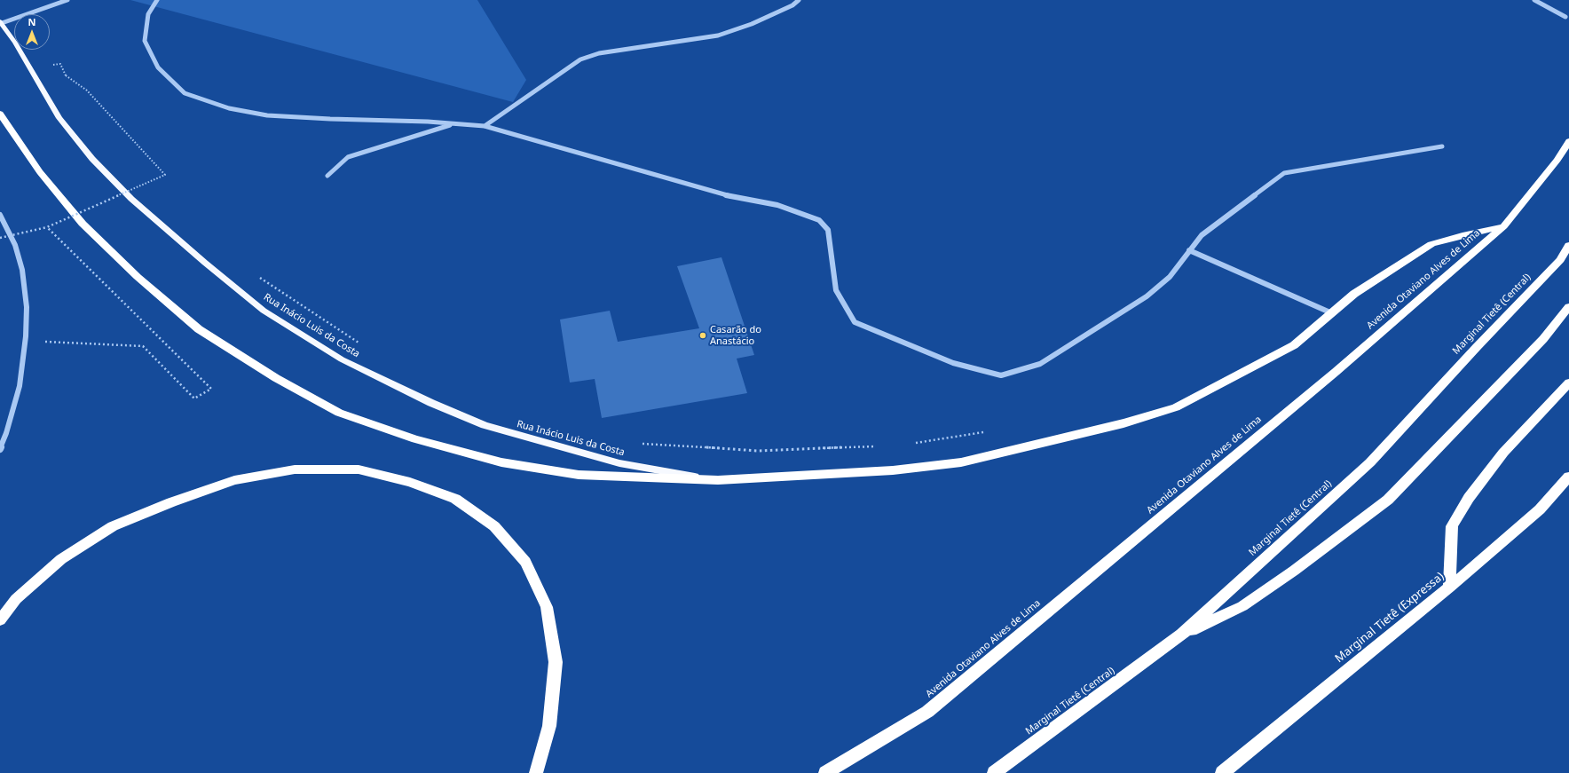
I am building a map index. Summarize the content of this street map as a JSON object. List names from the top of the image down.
{
  "streets": {
    "highway": ["Avenida Otaviano Alves de Lima", "Marginal Tietê (Central)", "Marginal Tietê (Expressa)"],
    "main road": ["Rua Inácio Luis da Costa"]
  },
  "places": ["Casarão do Anastácio"],
  "north": "top"
}
